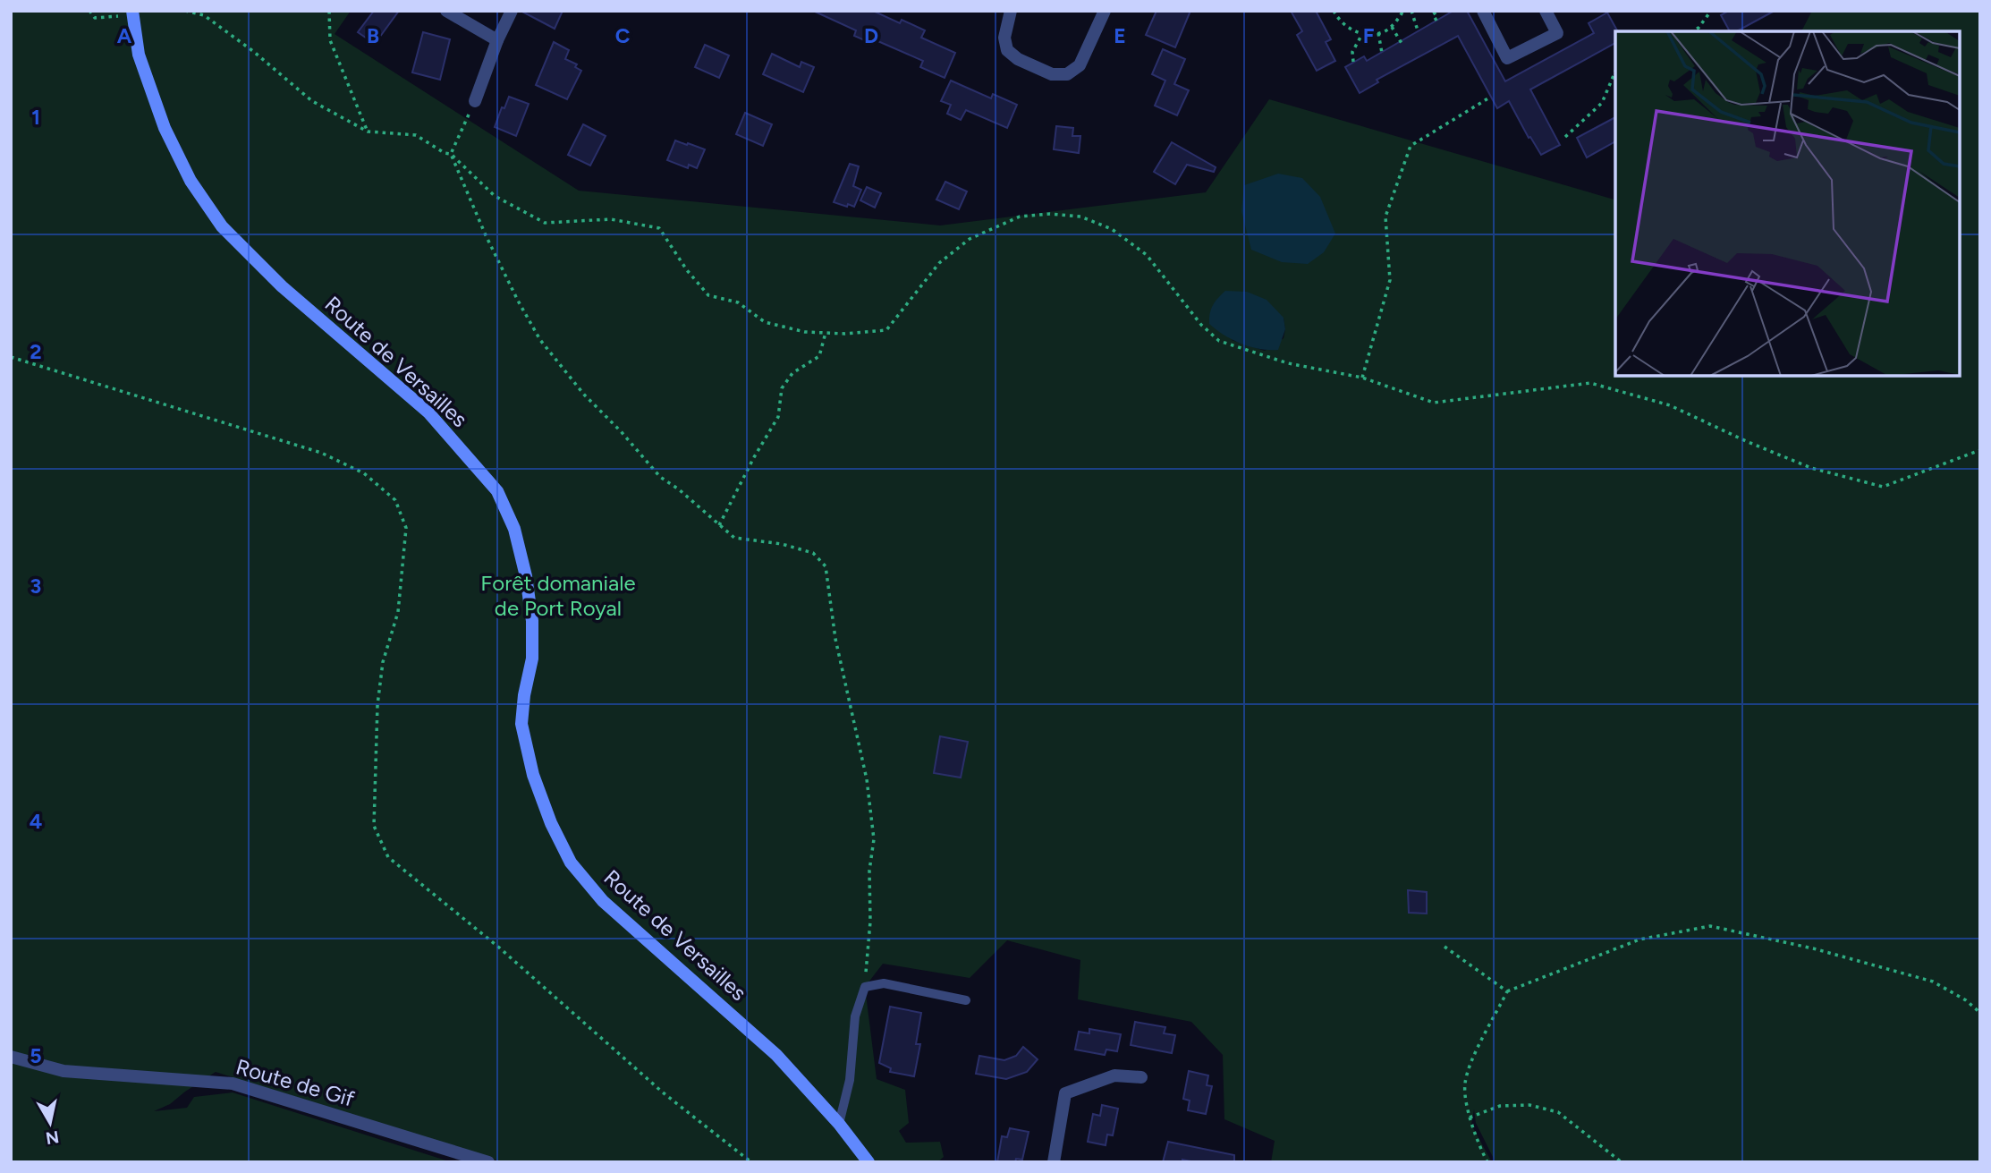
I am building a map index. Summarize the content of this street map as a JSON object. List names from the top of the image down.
{
  "streets": {
    "main road": ["Route de Versailles"],
    "street": ["Route de Gif"]
  },
  "parks": ["Forêt domaniale de Port Royal"],
  "north": "bottom",
  "grid": {
    "columns": [
      "A",
      "B",
      "C",
      "D",
      "E",
      "F"
    ],
    "rows": [
      "1",
      "2",
      "3",
      "4",
      "5"
    ]
  }
}
